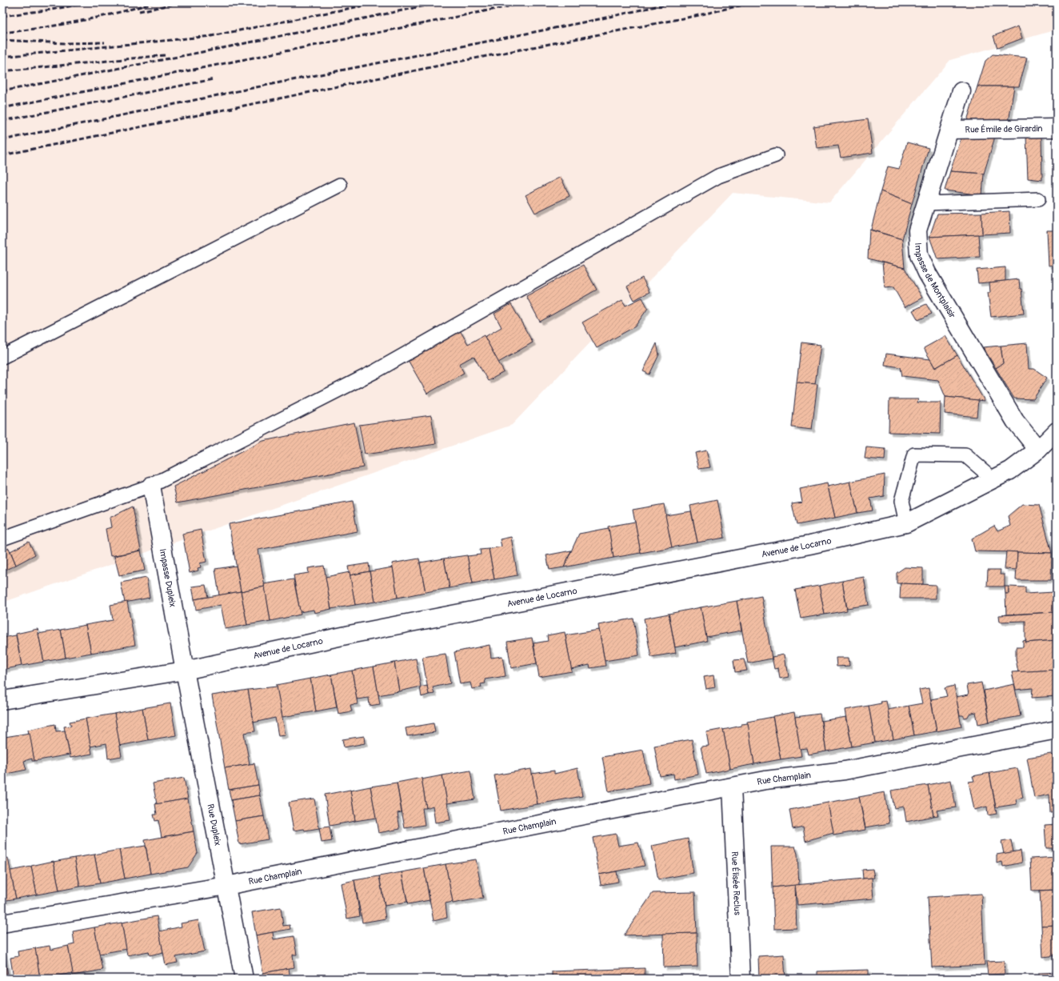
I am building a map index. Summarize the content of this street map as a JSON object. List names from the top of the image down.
{
  "streets": {
    "street": [
      "Rue Émile de Girardin",
      "Impasse de Montplaisir",
      "Avenue de Locarno",
      "Impasse Dupleix",
      "Rue Champlain",
      "Rue Dupleix",
      "Rue Élisée Reclus"
    ]
  },
  "crossings": [
    ["Rue Émile de Girardin", "Impasse de Montplaisir"],
    ["Impasse de Montplaisir", "Avenue de Locarno"],
    ["Avenue de Locarno", "Impasse Dupleix"],
    ["Avenue de Locarno", "Rue Dupleix"],
    ["Impasse Dupleix", "Rue Dupleix"],
    ["Rue Champlain", "Rue Dupleix"],
    ["Rue Champlain", "Rue Élisée Reclus"]
  ]
}
